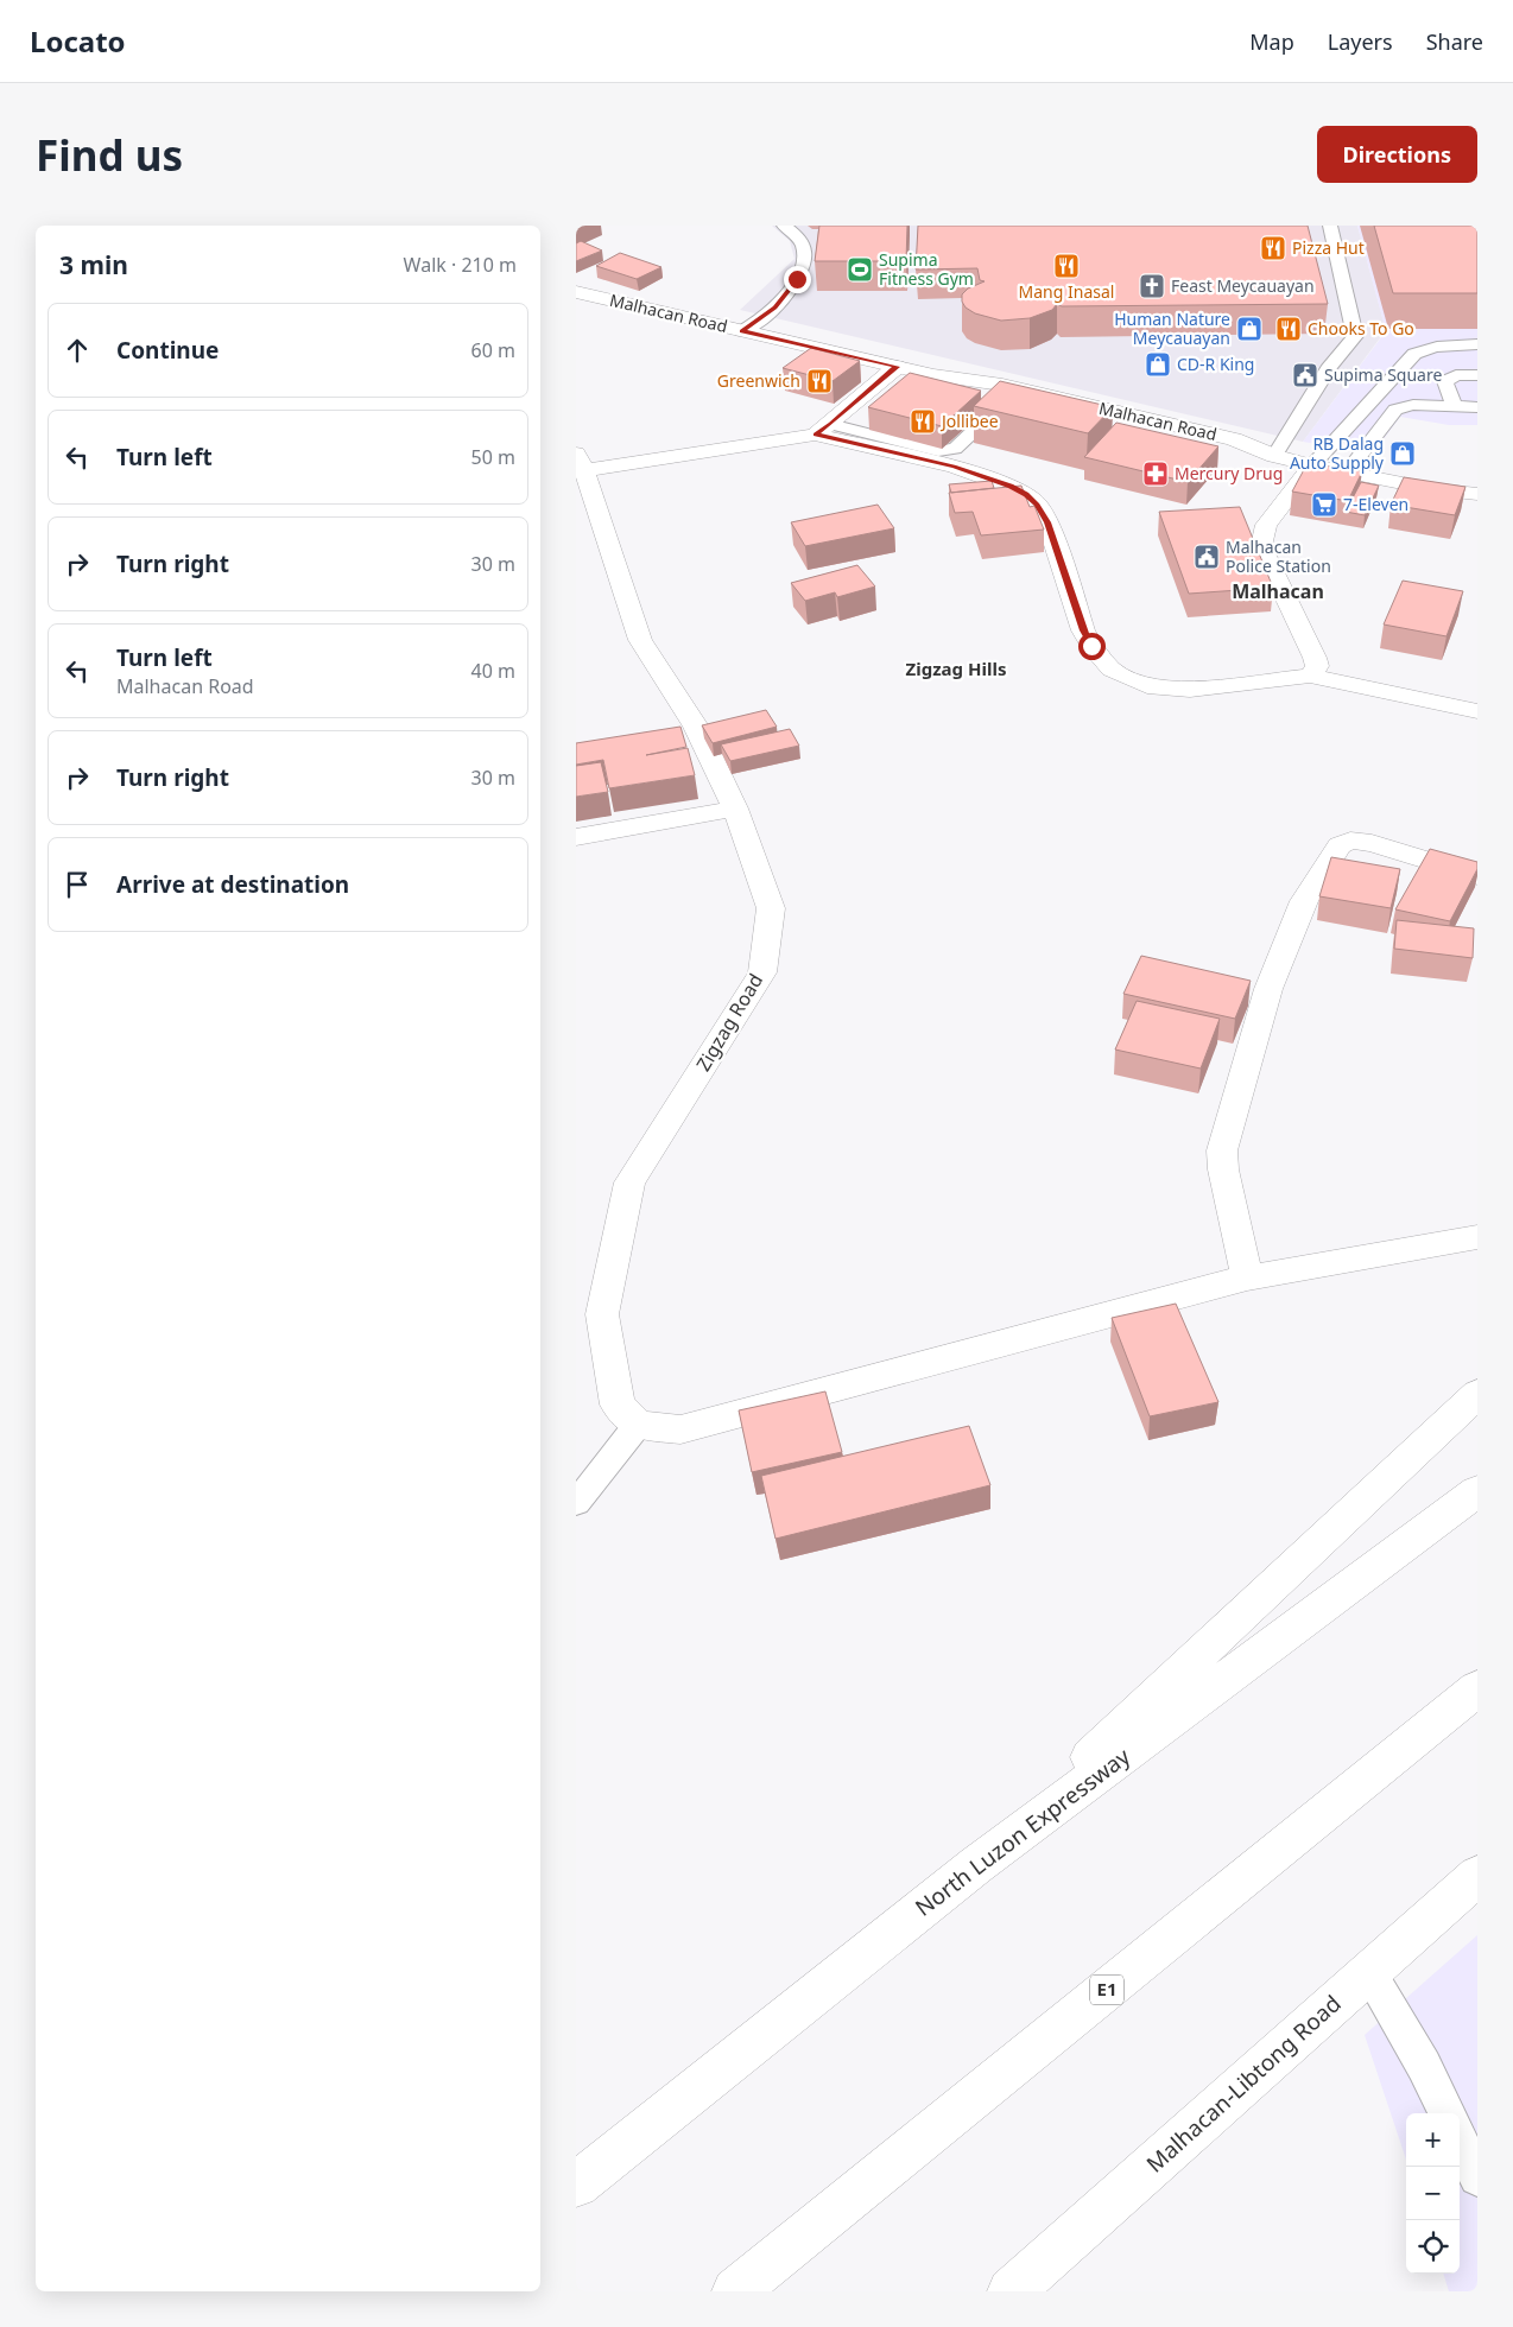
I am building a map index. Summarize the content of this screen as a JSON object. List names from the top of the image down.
{
  "streets": {
    "main road": [
      "Malhacan Road",
      "Zigzag Road",
      "North Luzon Expressway",
      "E1",
      "Malhacan-Libtong Road"
    ]
  },
  "districts": ["Malhacan", "Zigzag Hills"],
  "places": {
    "restaurant": [
      "Pizza Hut",
      "Mang Inasal",
      "Chooks To Go",
      "Greenwich",
      "Jollibee"
    ],
    "sports": ["Supima Fitness Gym"],
    "church": ["Feast Meycauayan"],
    "shop": ["Human Nature Meycauayan", "CD-R King", "RB Dalag Auto Supply"],
    "public building": ["Supima Square", "Malhacan Police Station"],
    "pharmacy": ["Mercury Drug"],
    "supermarket": ["7-Eleven"]
  },
  "page": {
    "header": "Locato",
    "nav": ["Map", "Layers", "Share"],
    "buttons": "Directions",
    "title": "Find us",
    "heading": ["3 min", "Walk · 210 m"],
    "list": [
      ["Continue", "60 m"],
      ["Turn left", "50 m"],
      ["Turn right", "30 m"],
      ["Turn left", "Malhacan Road", "40 m"],
      ["Turn right", "30 m"],
      "Arrive at destination"
    ],
    "map_buttons": ["+", "−"]
  }
}
